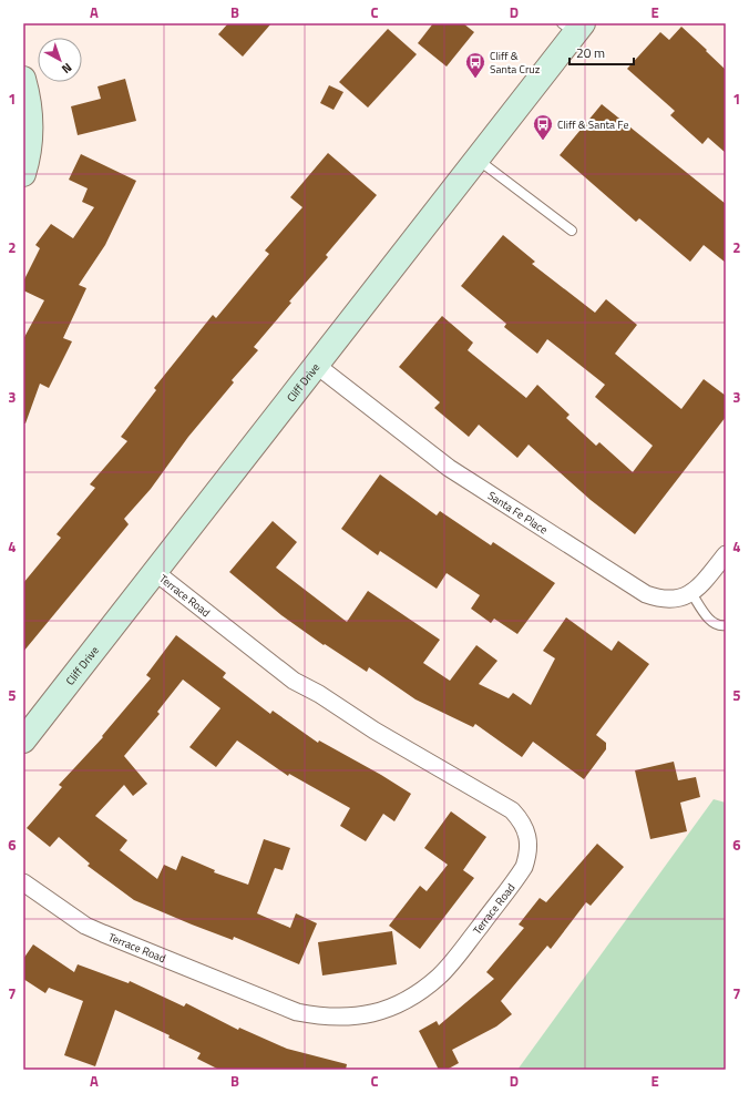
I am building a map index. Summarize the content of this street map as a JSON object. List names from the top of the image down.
{
  "streets": {
    "main road": ["Cliff Drive"],
    "street": ["Santa Fe Place", "Terrace Road"]
  },
  "crossings": [
    ["Cliff Drive", "Santa Fe Place"],
    ["Cliff Drive", "Terrace Road"]
  ],
  "places": {
    "bus stop": ["Cliff & Santa Cruz", "Cliff & Santa Fe"]
  },
  "scale_bar": "20 m",
  "north": "bottom right",
  "grid": {
    "columns": [
      "A",
      "B",
      "C",
      "D",
      "E"
    ],
    "rows": [
      "1",
      "2",
      "3",
      "4",
      "5",
      "6",
      "7"
    ]
  }
}
